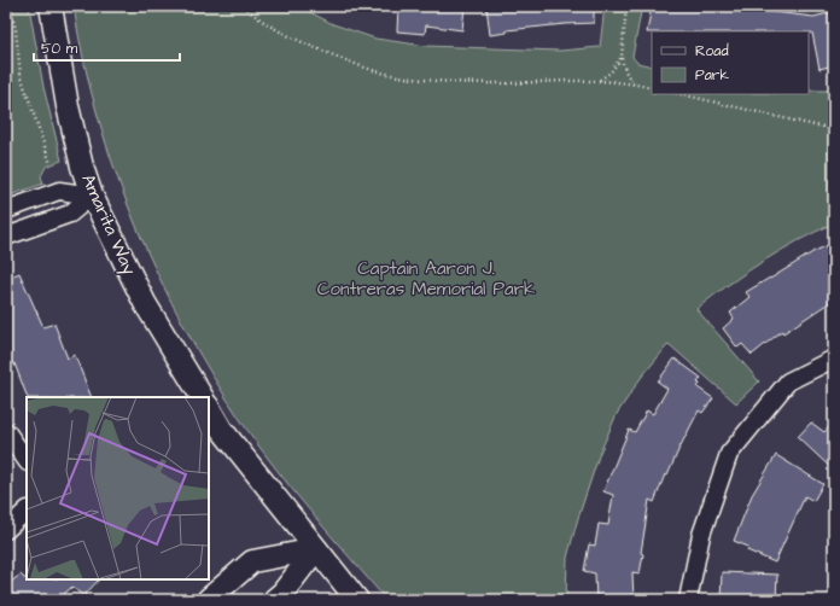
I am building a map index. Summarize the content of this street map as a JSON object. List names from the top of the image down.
{
  "streets": {
    "street": ["Amarita Way"]
  },
  "parks": ["Captain Aaron J. Contreras Memorial Park"],
  "legend": ["Road", "Park"],
  "scale_bar": "50 m"
}
